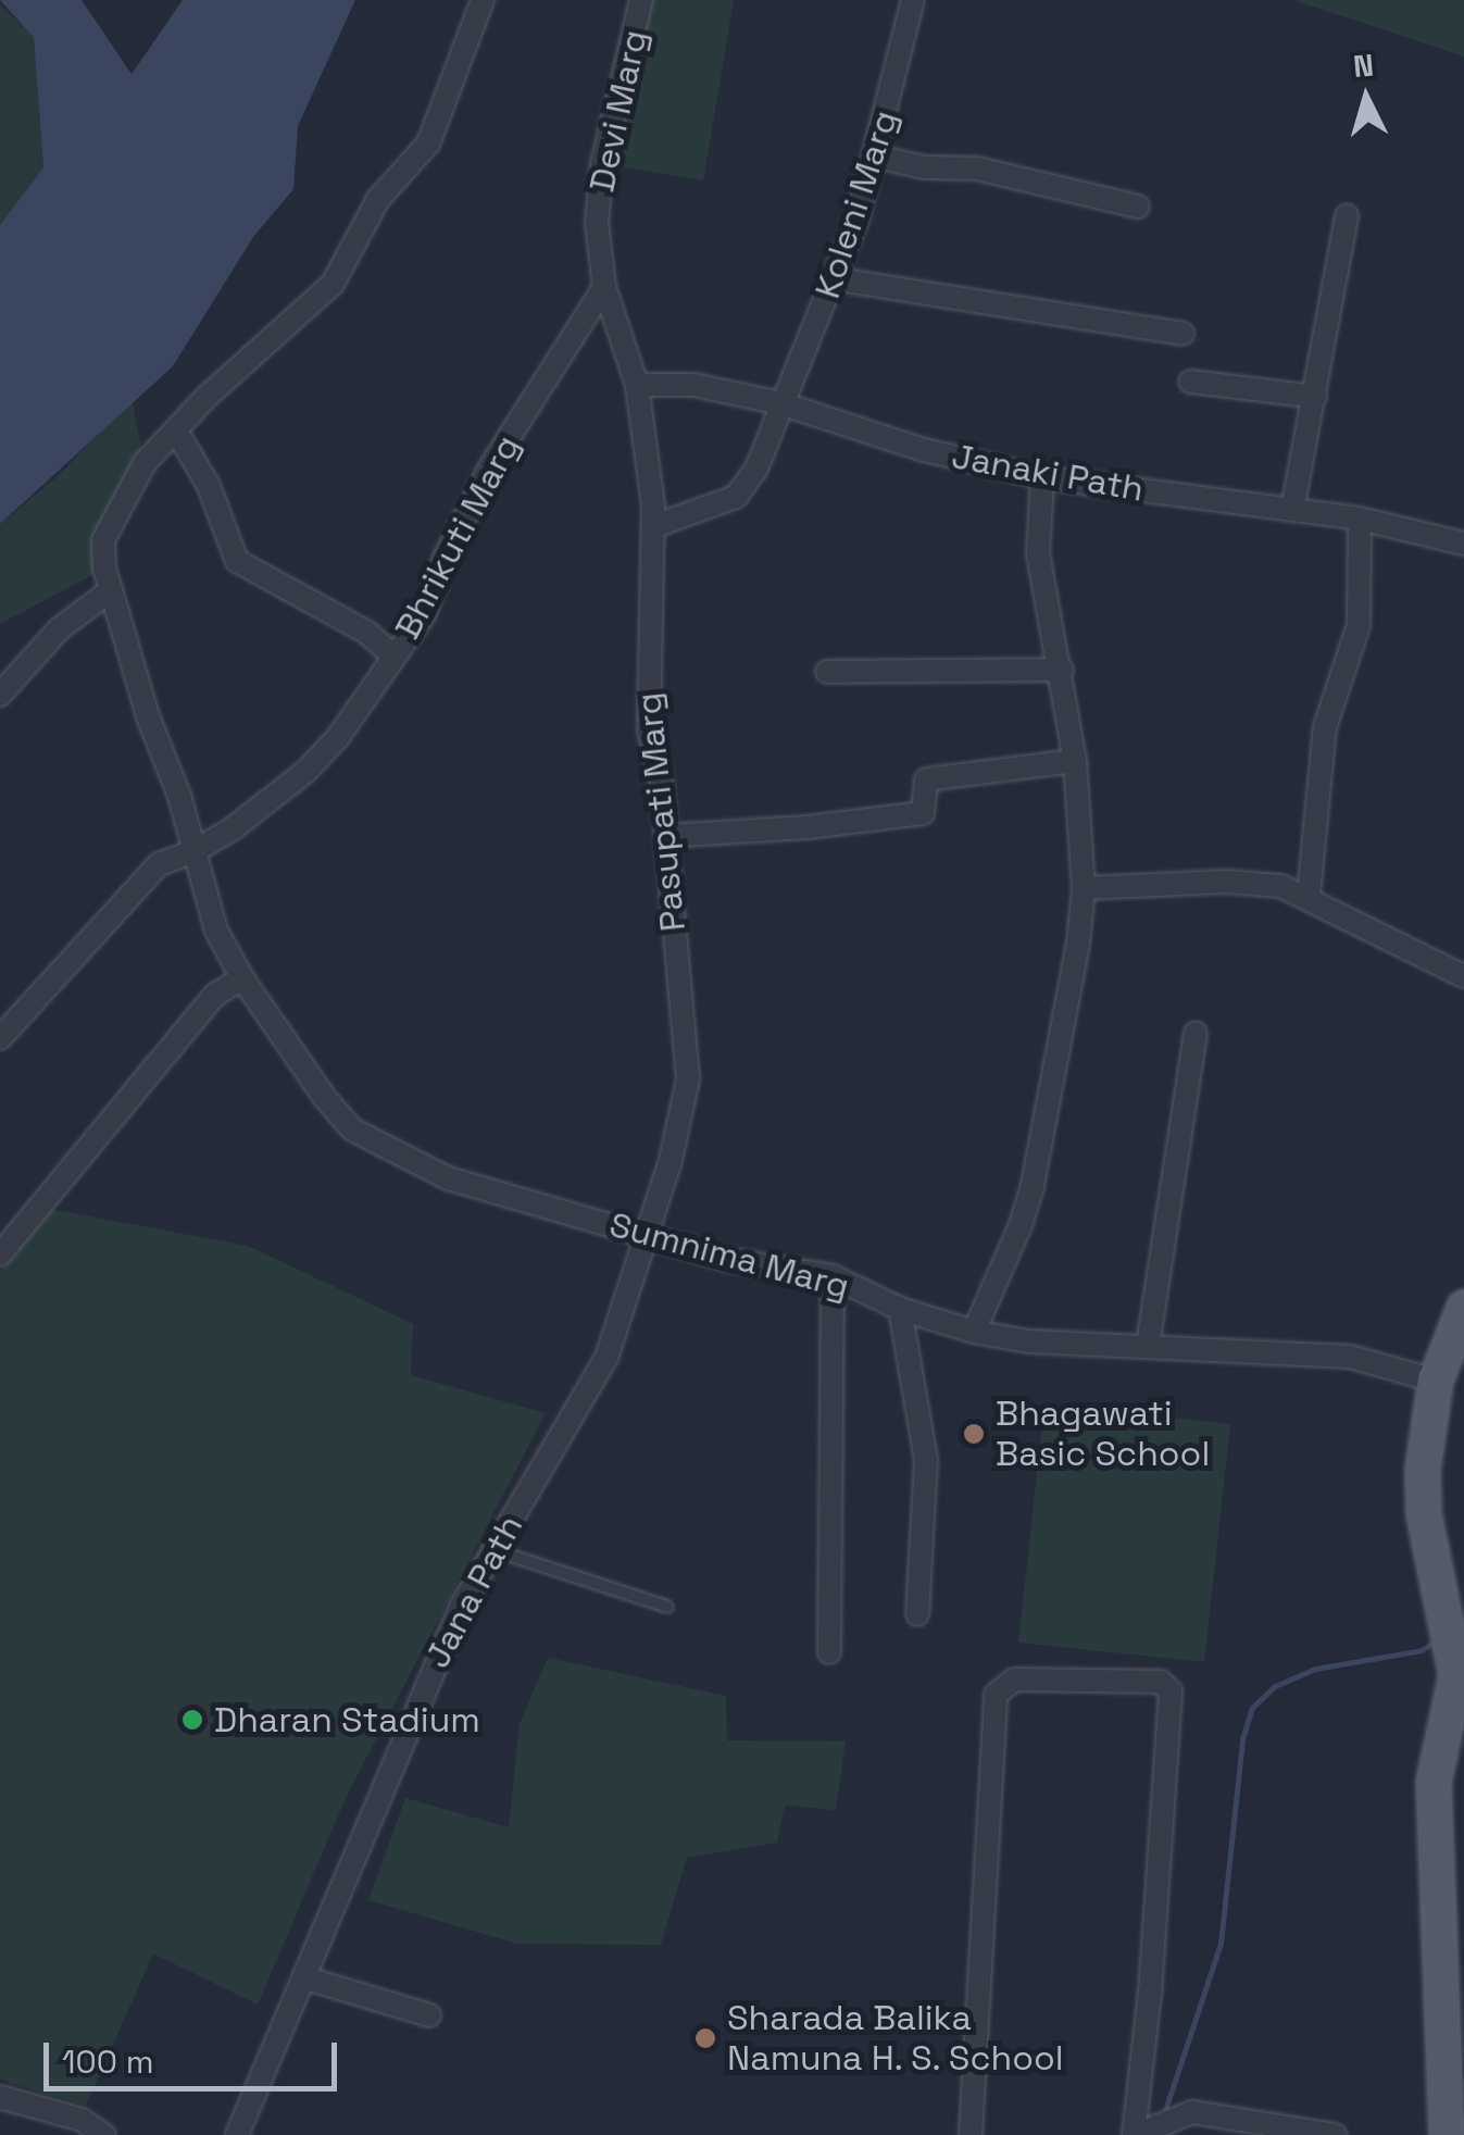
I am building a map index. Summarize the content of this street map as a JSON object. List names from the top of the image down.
{
  "streets": {
    "street": [
      "Devi Marg",
      "Koleni Marg",
      "Janaki Path",
      "Bhrikuti Marg",
      "Pasupati Marg",
      "Sumnima Marg",
      "Jana Path"
    ]
  },
  "crossings": [
    ["Devi Marg", "Bhrikuti Marg"],
    ["Koleni Marg", "Janaki Path"],
    ["Koleni Marg", "Pasupati Marg"],
    ["Janaki Path", "Pasupati Marg"],
    ["Bhrikuti Marg", "Sumnima Marg"],
    ["Pasupati Marg", "Sumnima Marg"],
    ["Pasupati Marg", "Jana Path"],
    ["Sumnima Marg", "Jana Path"]
  ],
  "places": ["Bhagawati Basic School", "Dharan Stadium", "Sharada Balika Namuna H. S. School"],
  "scale_bar": "100 m",
  "north": "top"
}
